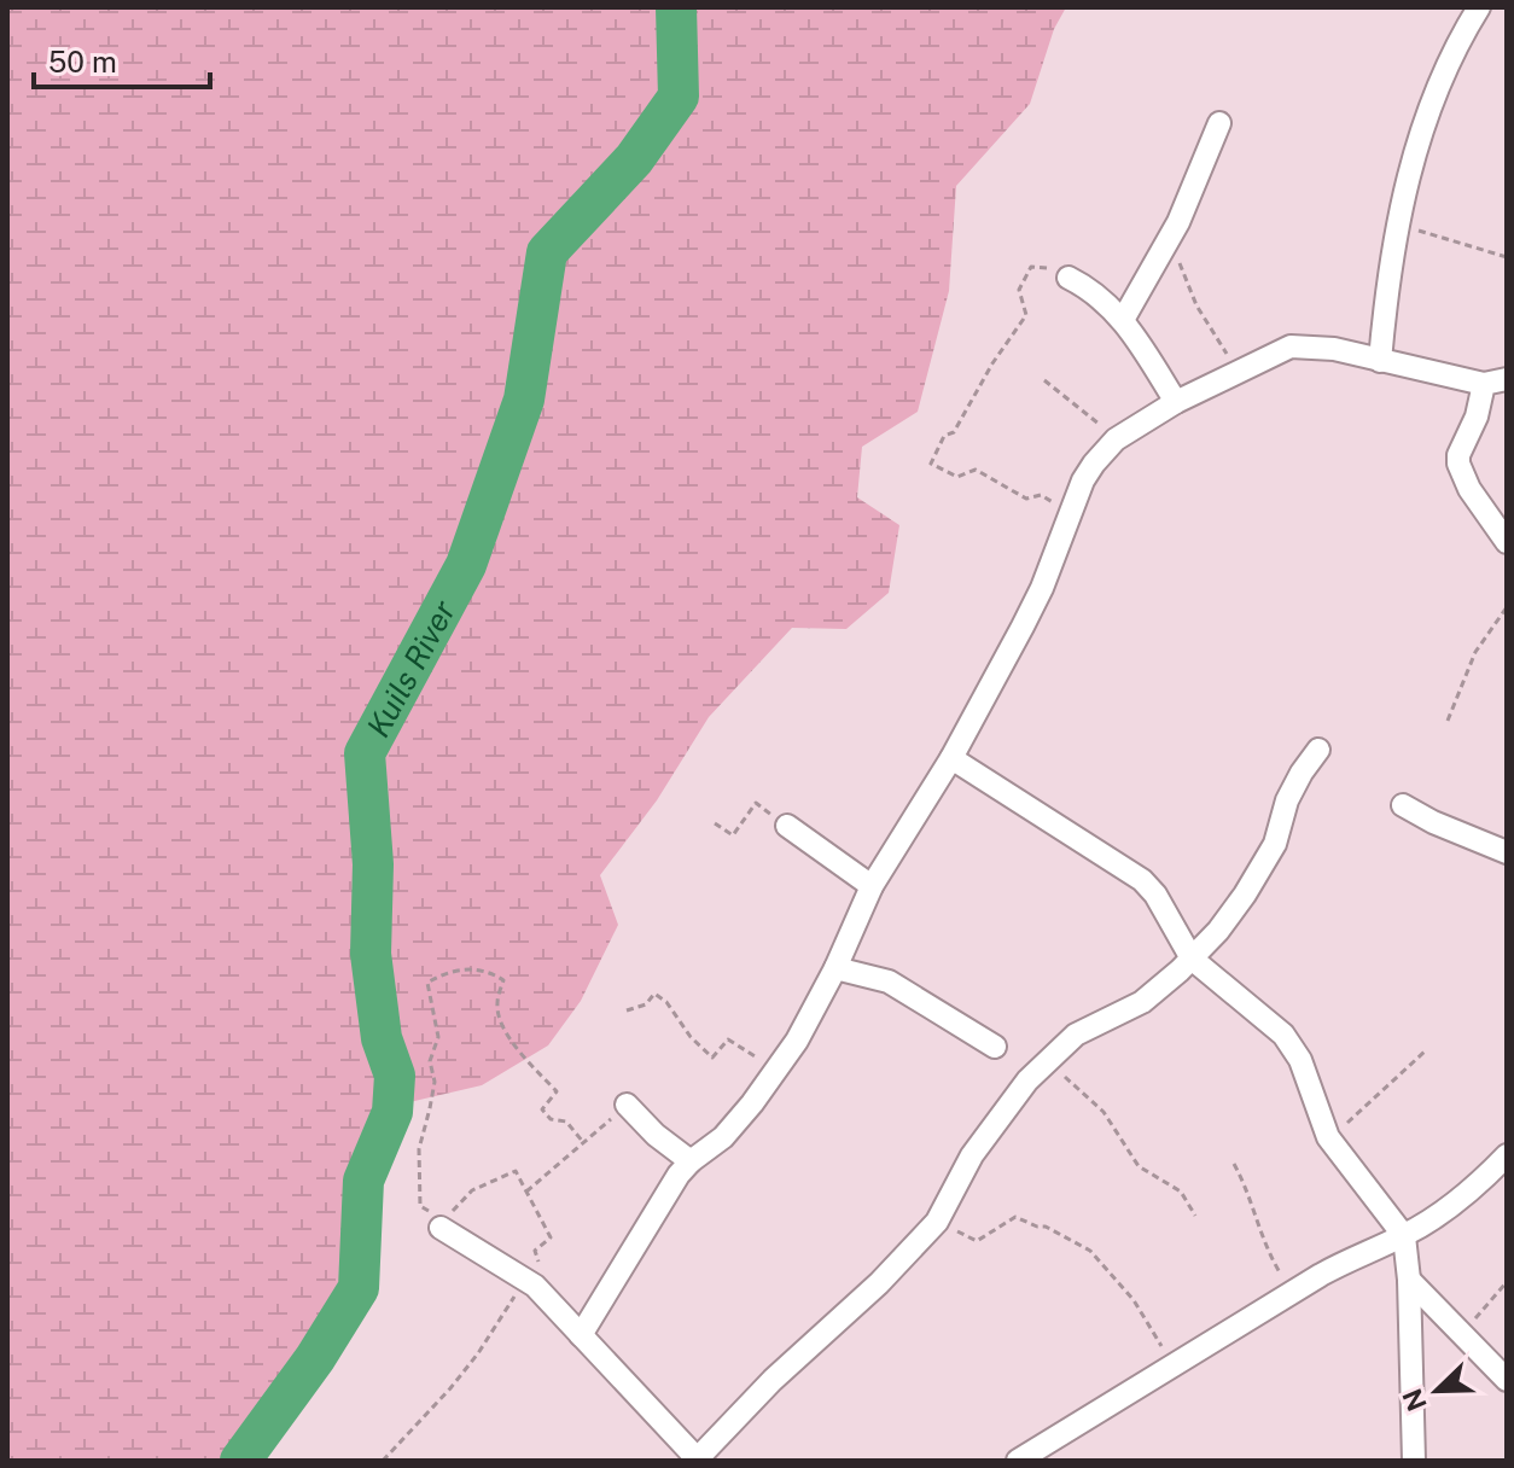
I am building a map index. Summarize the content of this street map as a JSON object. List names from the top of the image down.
{
  "water": ["Kuils River"],
  "scale_bar": "50 m",
  "north": "bottom left"
}
